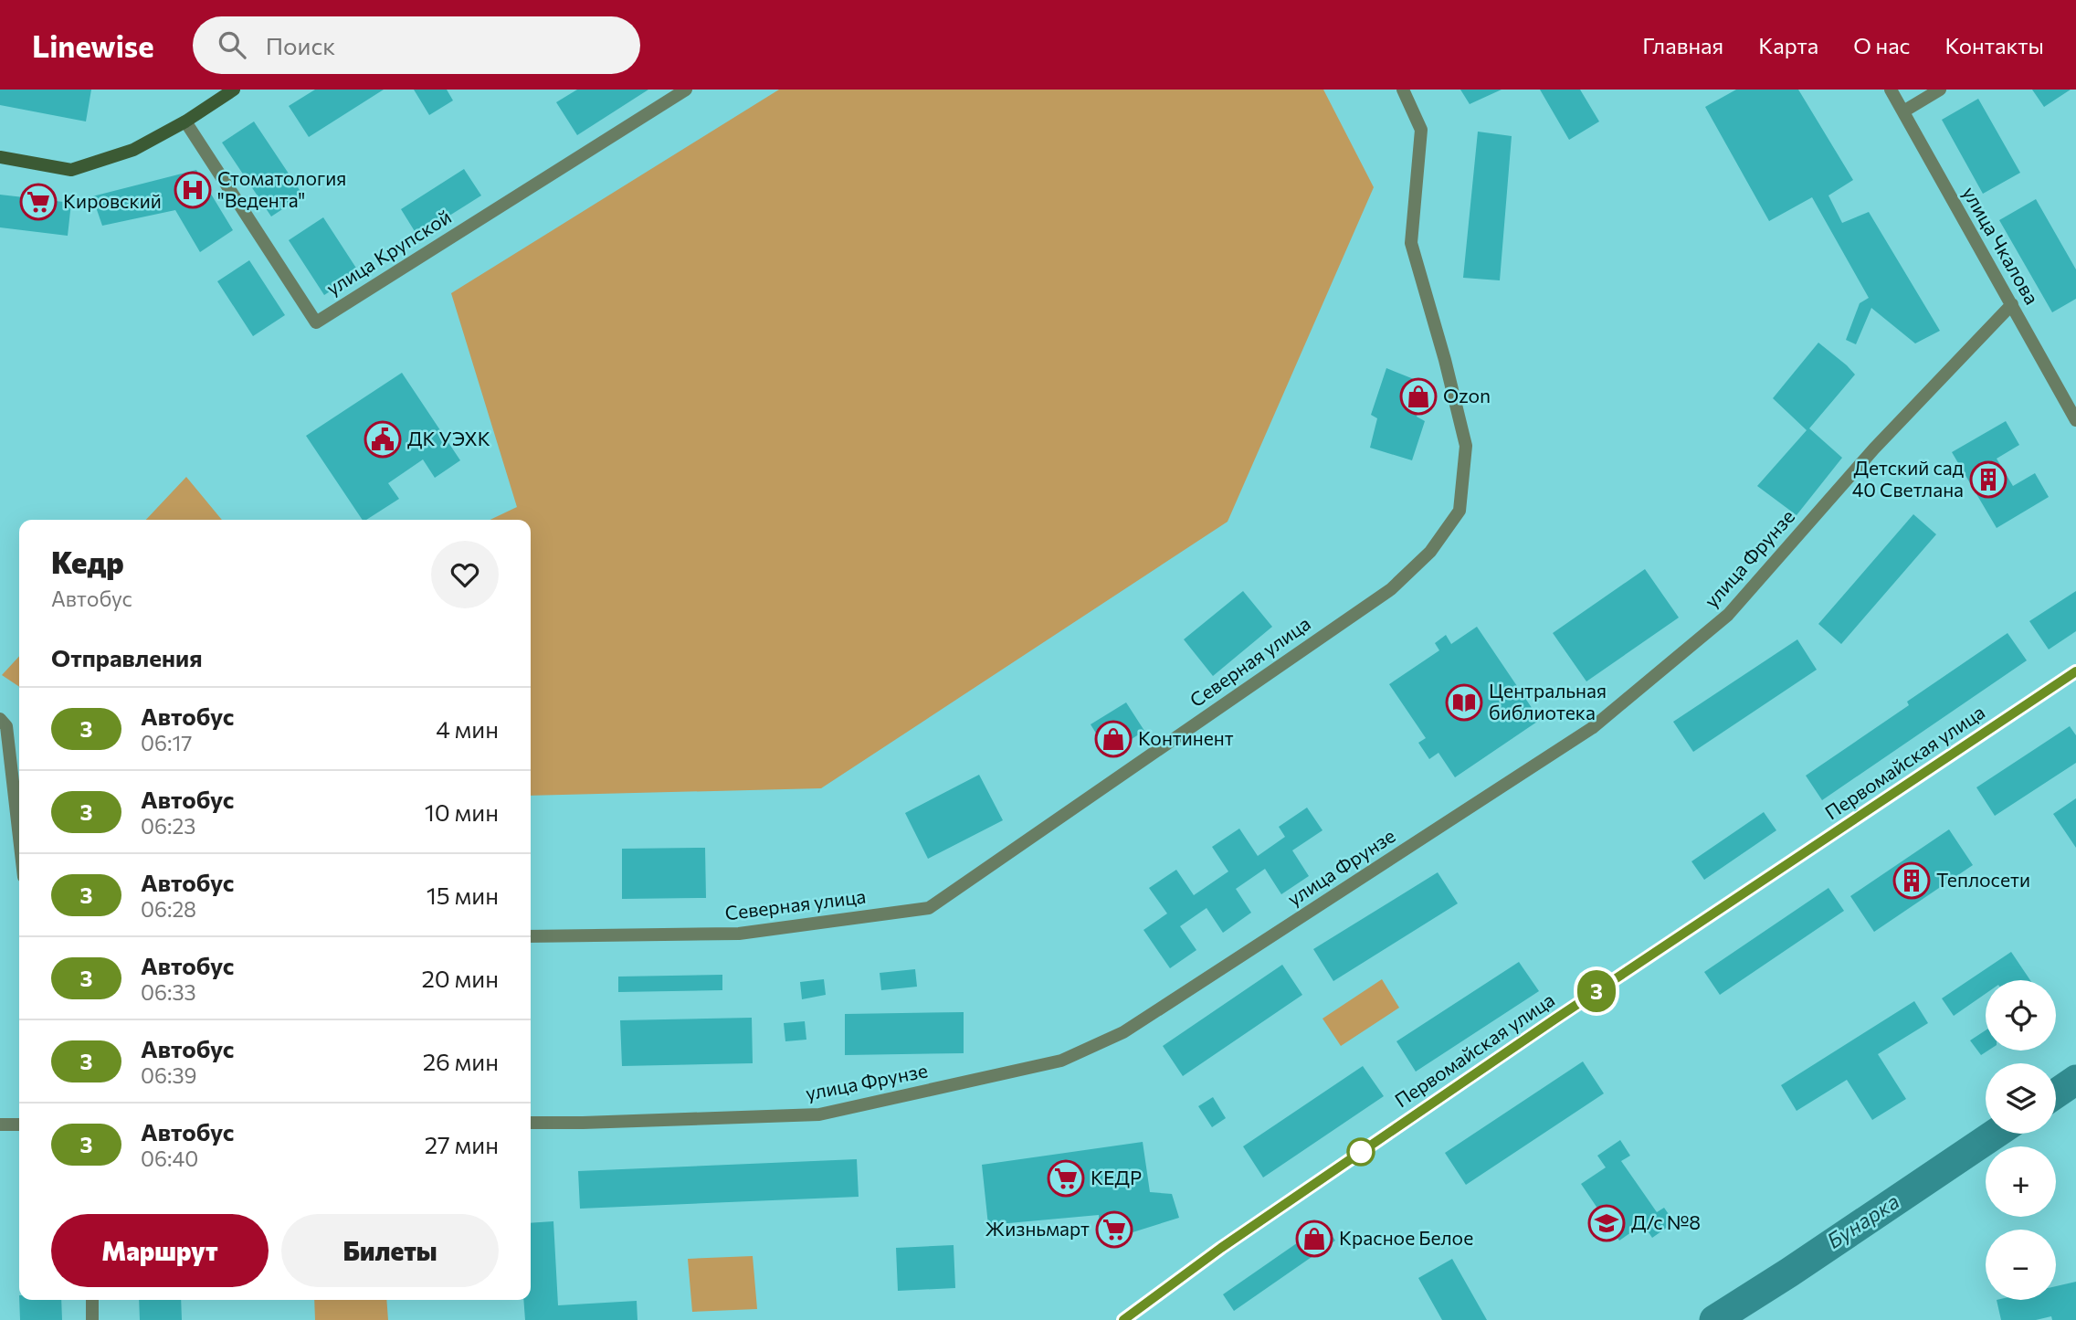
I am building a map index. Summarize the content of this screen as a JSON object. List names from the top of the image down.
{
  "streets": {
    "main road": ["Первомайская улица"],
    "street": [
      "улица Чкалова",
      "улица Крупской",
      "улица Фрунзе",
      "Северная улица"
    ]
  },
  "crossings": [
    ["улица Чкалова", "улица Фрунзе"]
  ],
  "water": ["Бунарка"],
  "places": {
    "hospital": ["Стоматология \"Ведента\""],
    "supermarket": ["Кировский", "КЕДР", "Жизньмарт"],
    "shop": ["Ozon", "Континент", "Красное Белое"],
    "public building": ["ДК УЭХК"],
    "building": ["Детский сад 40 Светлана", "Теплосети"],
    "library": ["Центральная библиотека"],
    "school or university": ["Д/с №8"]
  },
  "lines": ["bus line 3"],
  "page": {
    "header": "Linewise",
    "search": "Поиск",
    "nav": [
      "Главная",
      "Карта",
      "О нас",
      "Контакты"
    ],
    "on_map": "3",
    "heading": [
      ["Кедр", "Автобус"],
      "Отправления"
    ],
    "list": [
      {
        "mark": "3",
        "name": "Автобус",
        "note": "06:17",
        "value": "4 мин"
      },
      {
        "mark": "3",
        "name": "Автобус",
        "note": "06:23",
        "value": "10 мин"
      },
      {
        "mark": "3",
        "name": "Автобус",
        "note": "06:28",
        "value": "15 мин"
      },
      {
        "mark": "3",
        "name": "Автобус",
        "note": "06:33",
        "value": "20 мин"
      },
      {
        "mark": "3",
        "name": "Автобус",
        "note": "06:39",
        "value": "26 мин"
      },
      {
        "mark": "3",
        "name": "Автобус",
        "note": "06:40",
        "value": "27 мин"
      }
    ],
    "map_buttons": ["+", "−"],
    "buttons": ["Маршрут", "Билеты"]
  }
}
